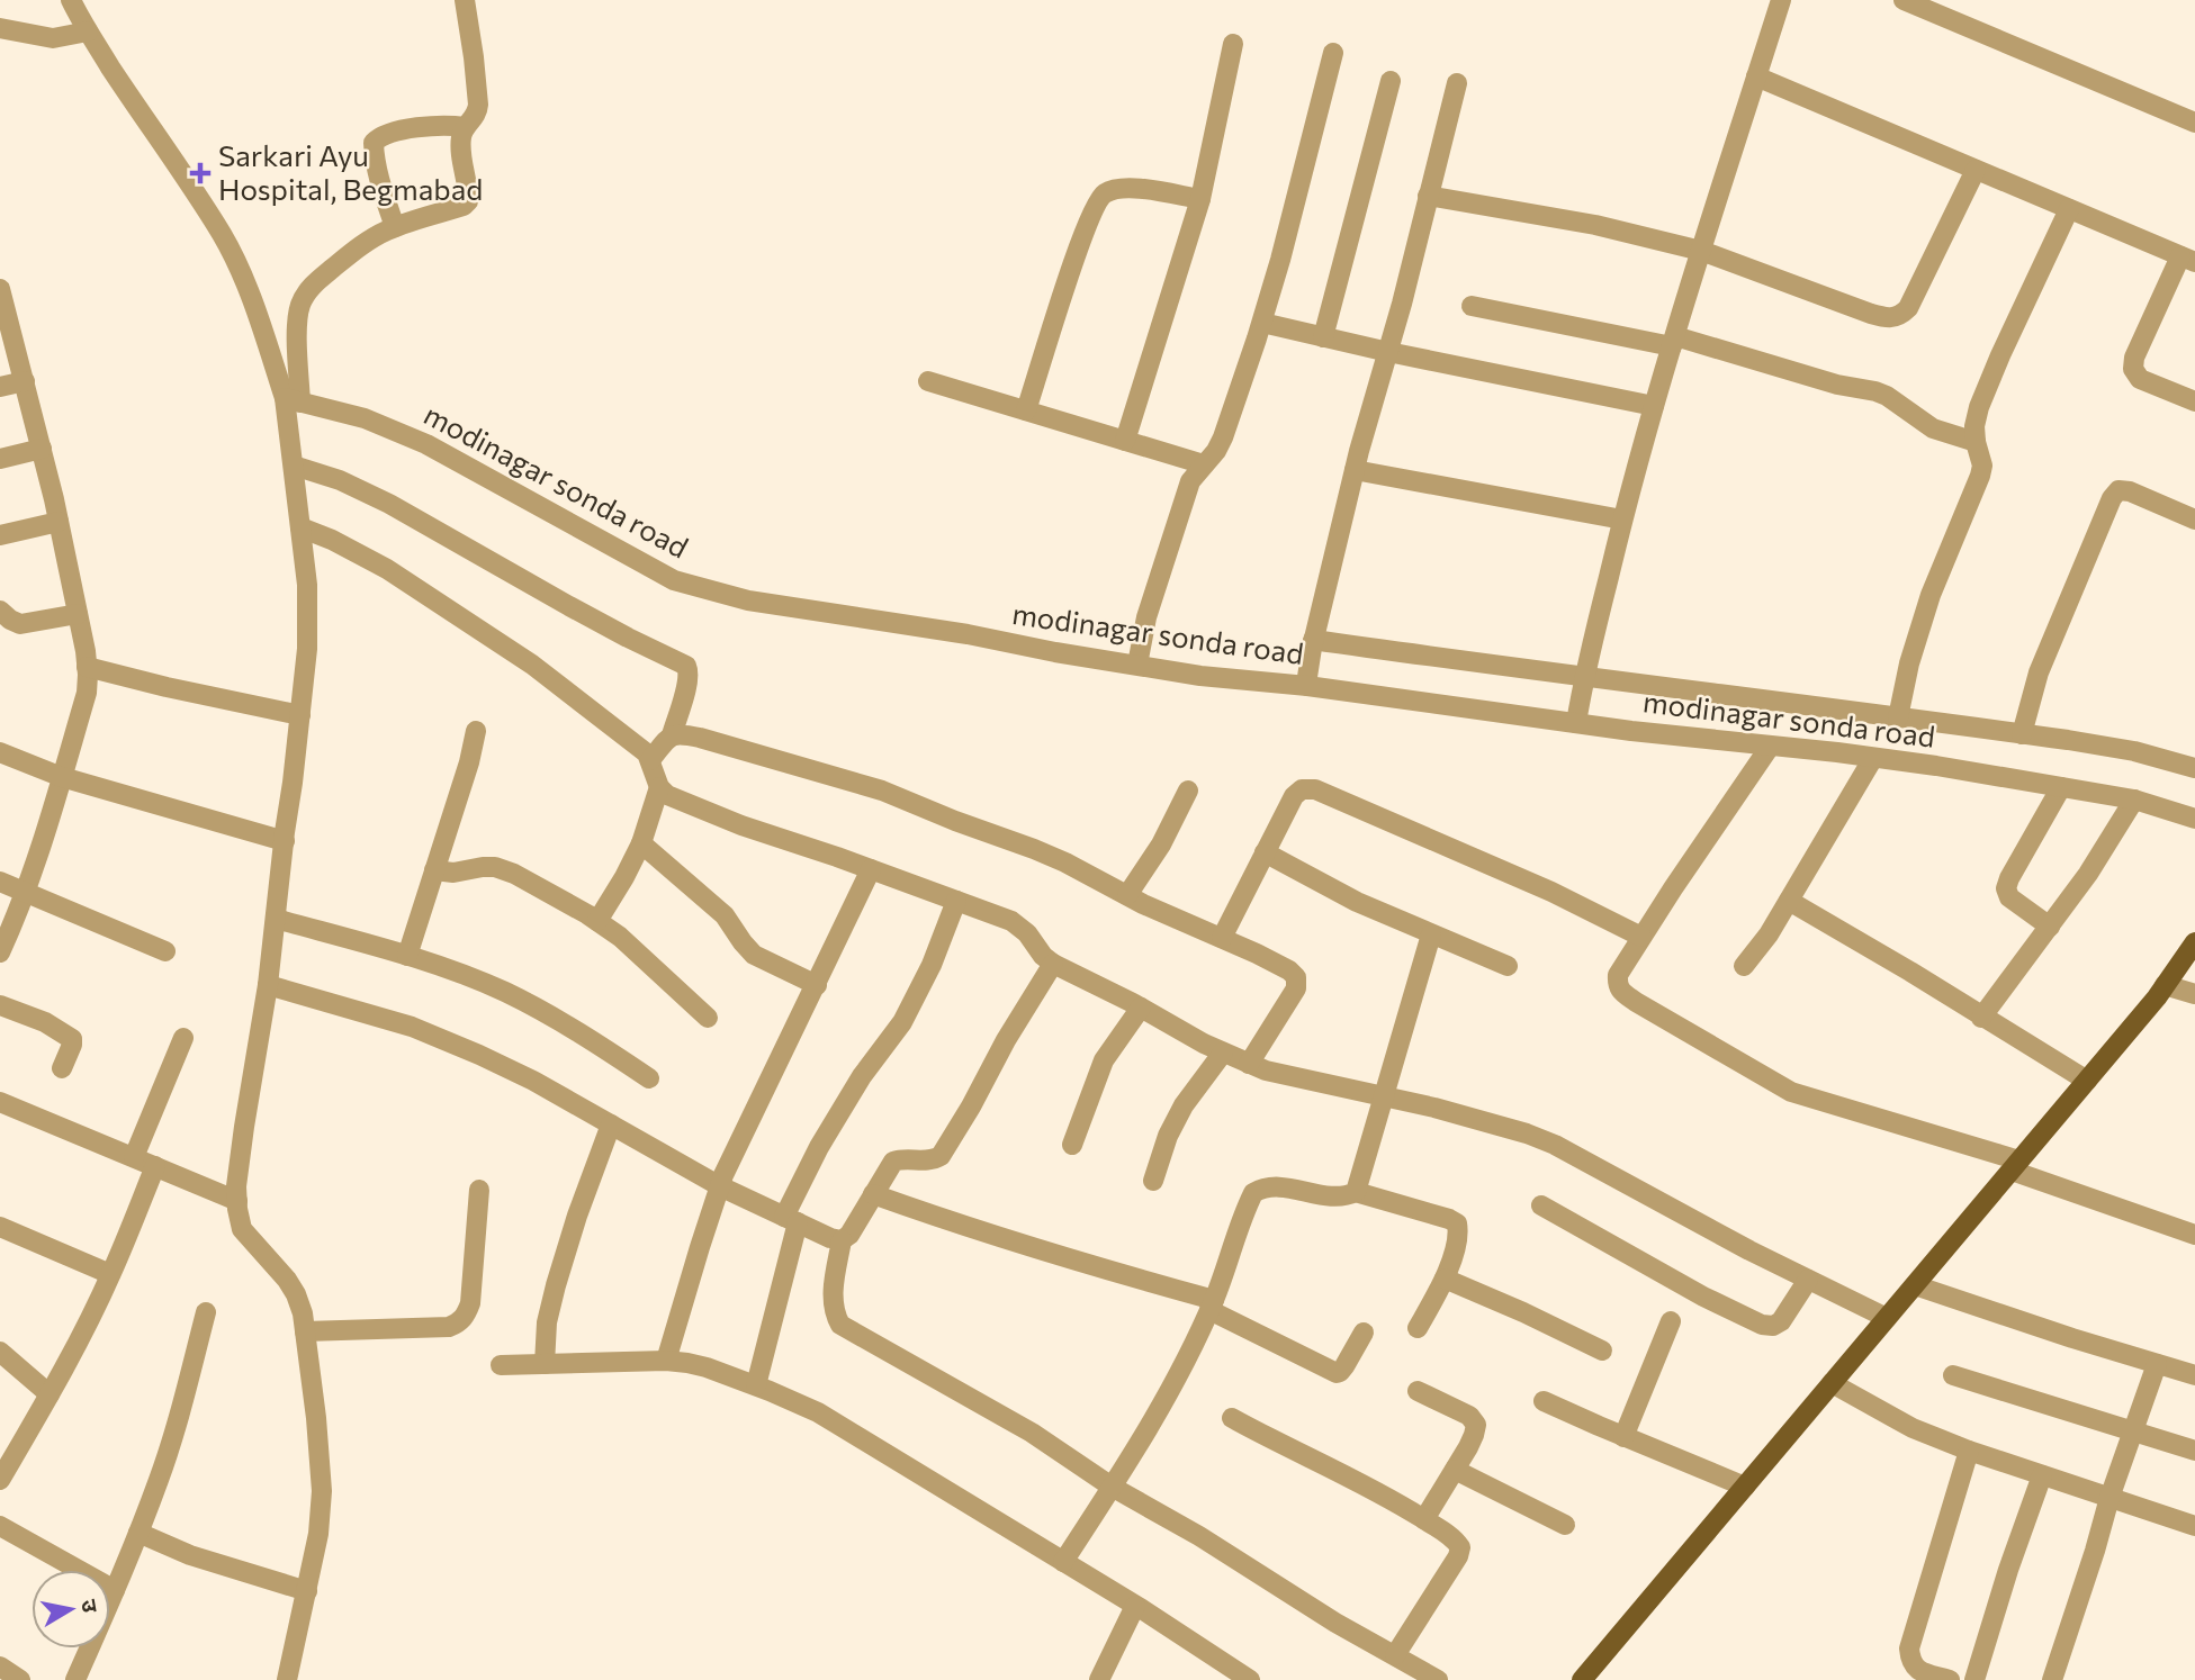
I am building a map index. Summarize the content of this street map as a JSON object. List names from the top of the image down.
{
  "streets": {
    "street": ["modinagar sonda road"]
  },
  "places": {
    "health": ["Sarkari Ayu Hospital, Begmabad"]
  },
  "north": "right"
}
